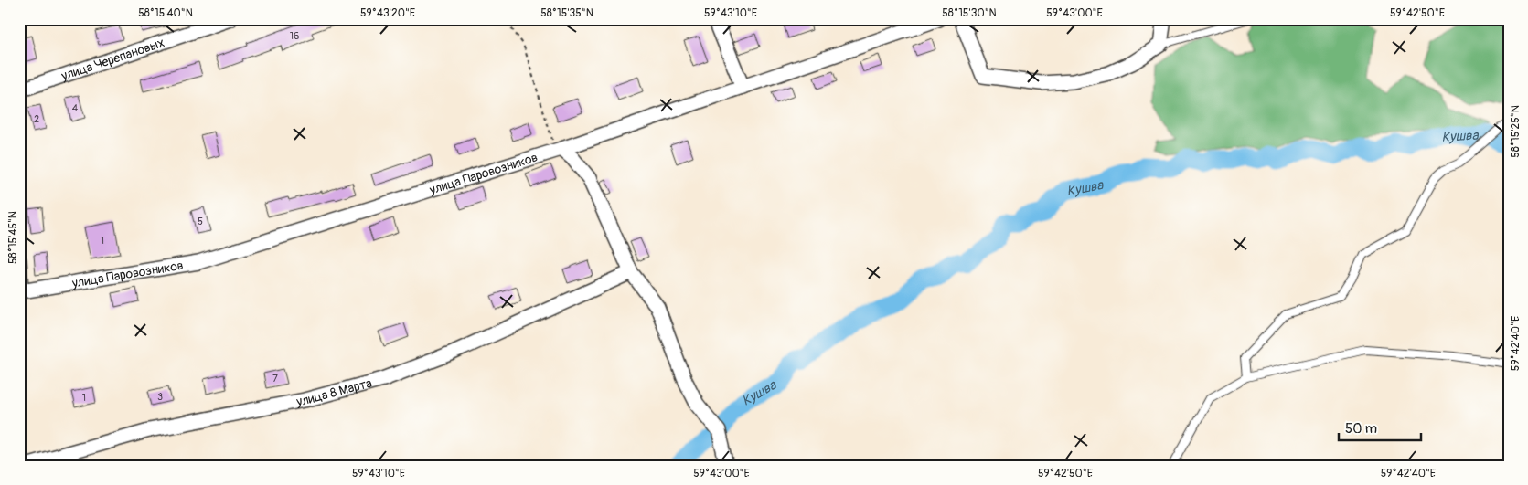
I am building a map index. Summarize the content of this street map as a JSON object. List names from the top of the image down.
{
  "streets": {
    "street": ["улица Черепановых", "улица Паровозников", "улица 8 Марта"]
  },
  "water": ["Кушва"],
  "house_numbers": [
    "16",
    "4",
    "2",
    "5",
    "1",
    "7",
    "3",
    "1"
  ],
  "scale_bar": "50 m",
  "coordinates": [
    "58°15'40\"N",
    "59°43'20\"E",
    "58°15'35\"N",
    "59°43'10\"E",
    "58°15'30\"N",
    "59°43'00\"E",
    "59°42'50\"E",
    "58°15'25\"N",
    "58°15'45\"N",
    "59°42'40\"E"
  ]
}
